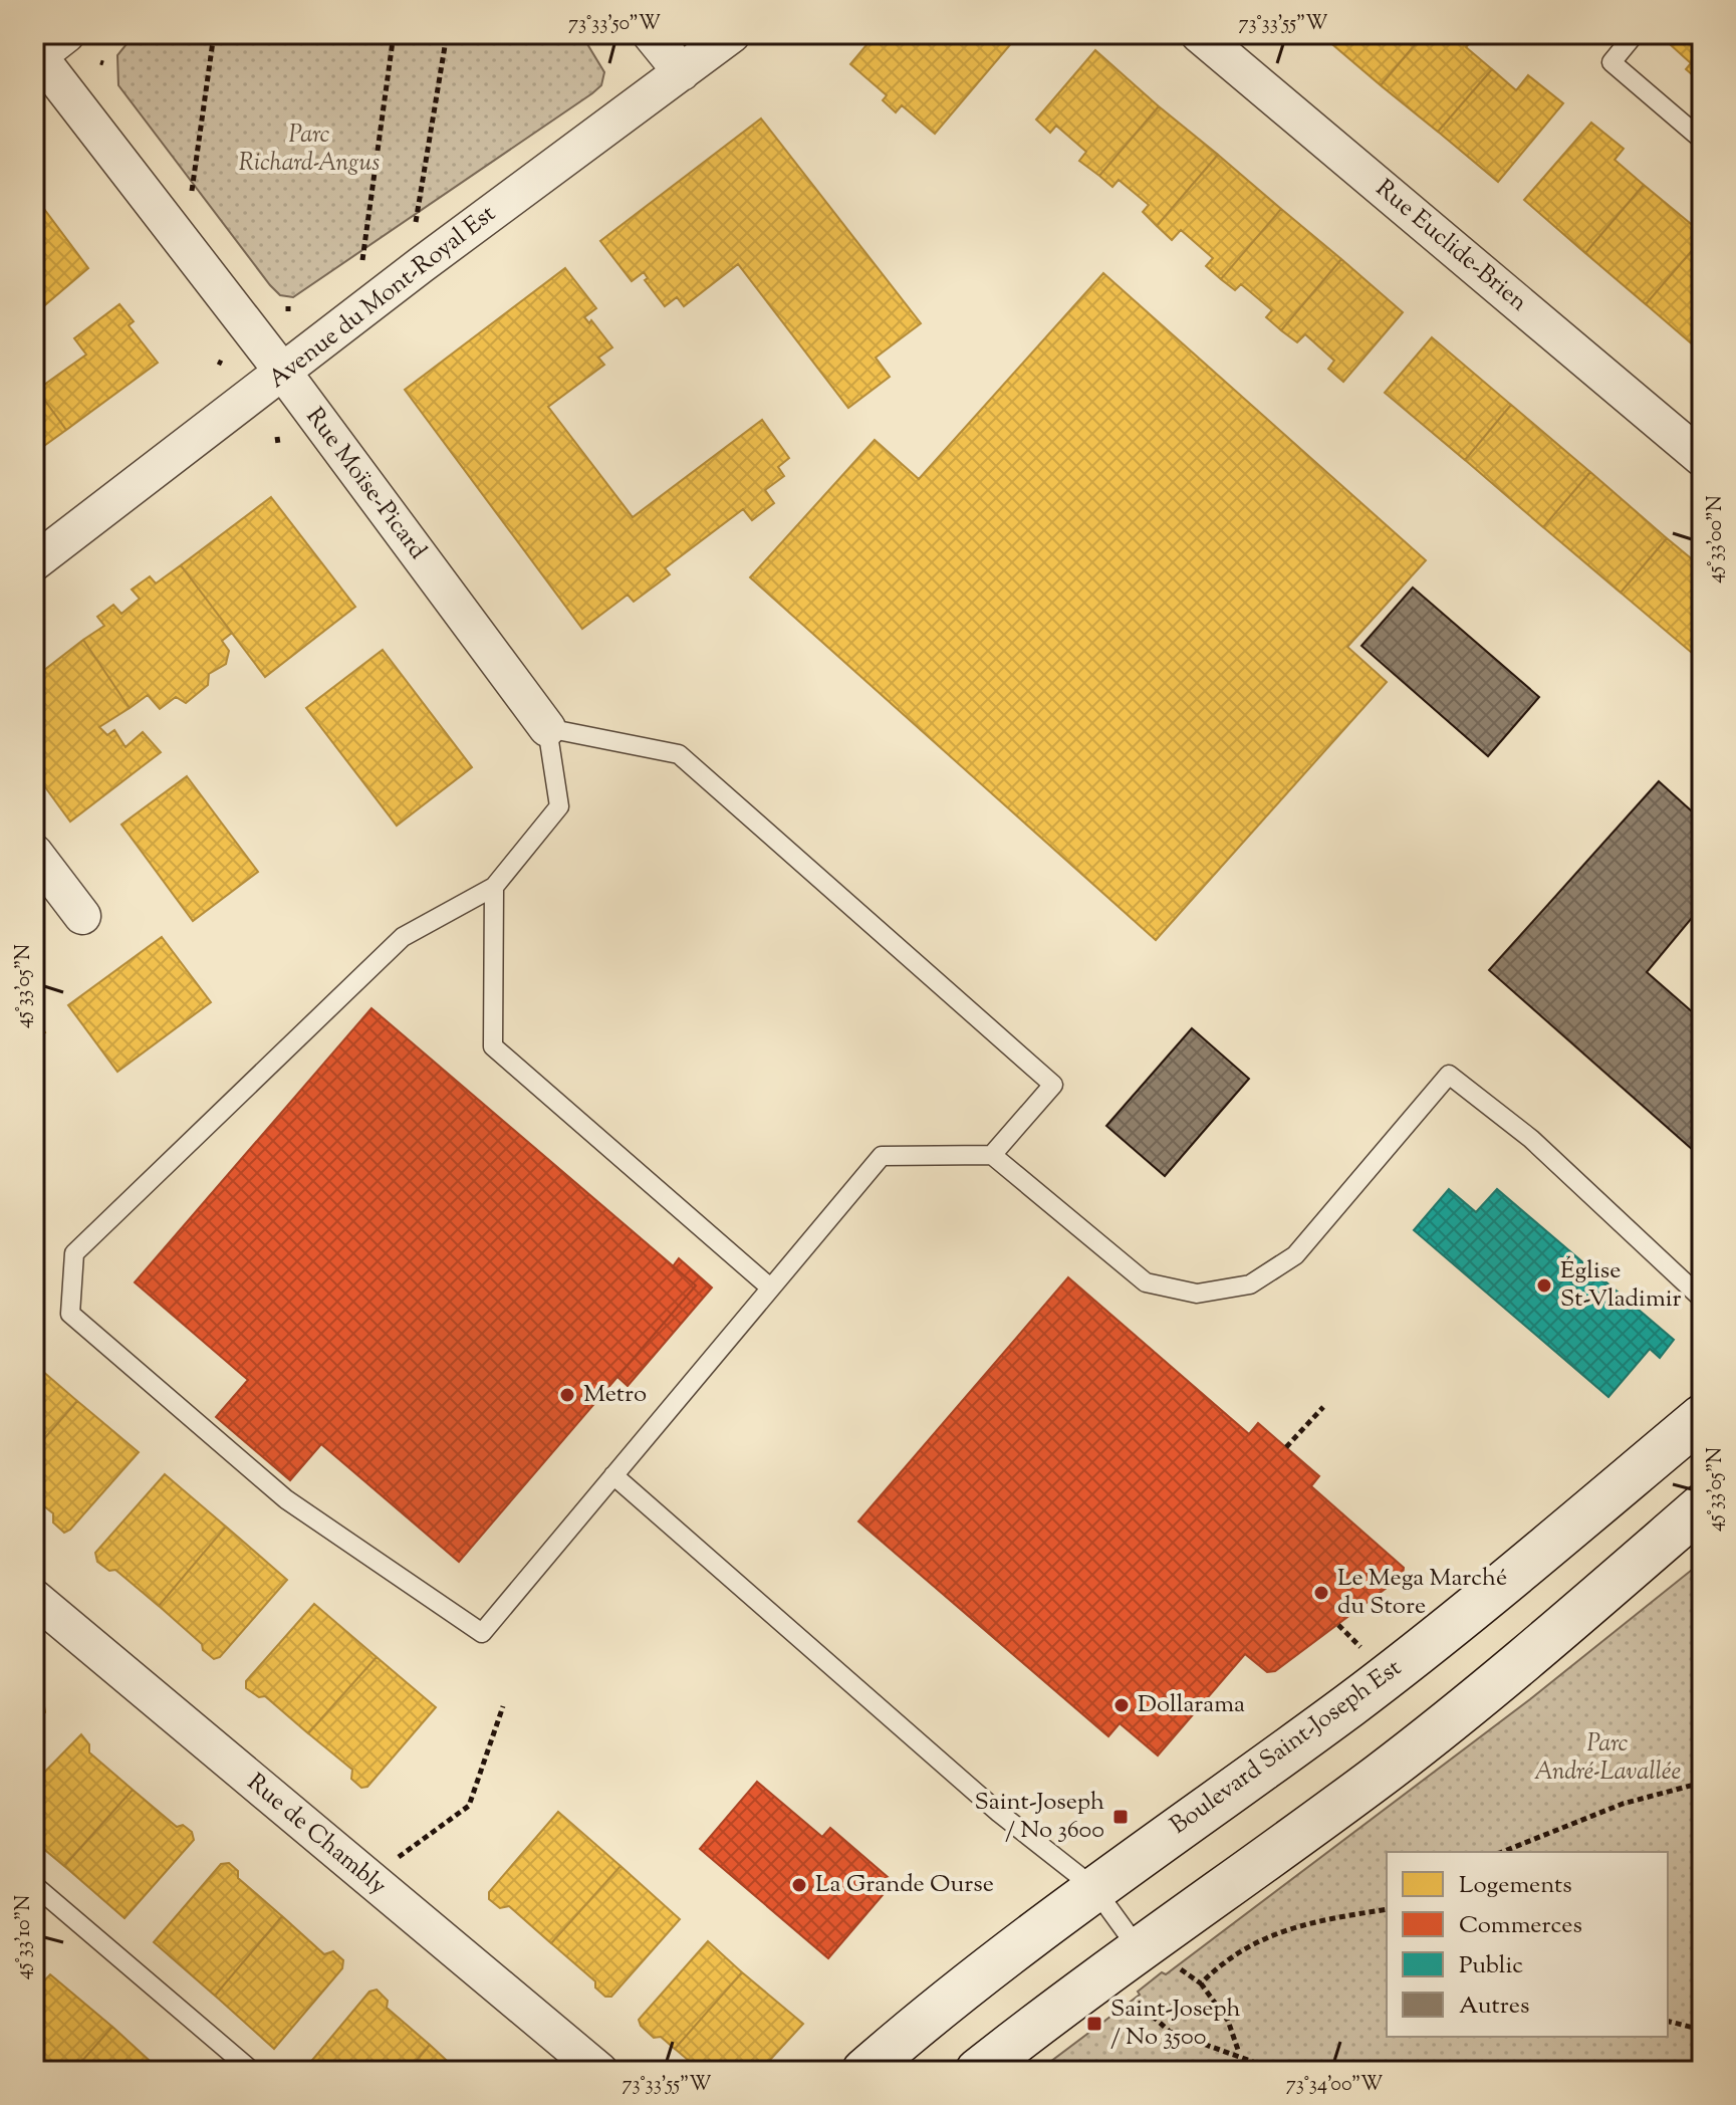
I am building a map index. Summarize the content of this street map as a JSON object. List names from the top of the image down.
{
  "streets": {
    "main road": ["Boulevard Saint-Joseph Est"],
    "street": [
      "Rue Euclide-Brien",
      "Avenue du Mont-Royal Est",
      "Rue Moïse-Picard",
      "Rue de Chambly"
    ]
  },
  "crossings": [
    ["Avenue du Mont-Royal Est", "Rue Moïse-Picard"]
  ],
  "parks": ["Parc Richard-Angus", "Parc André-Lavallée"],
  "places": {
    "other": [
      "Église St-Vladimir",
      "Metro",
      "Le Mega Marché du Store",
      "Dollarama",
      "La Grande Ourse"
    ],
    "transit": ["Saint-Joseph / No 3600", "Saint-Joseph / No 3500"]
  },
  "legend": [
    "Logements",
    "Commerces",
    "Public",
    "Autres"
  ],
  "coordinates": [
    "73°33'50\"W",
    "73°33'55\"W",
    "45°33'00\"N",
    "45°33'05\"N",
    "45°33'10\"N",
    "73°34'00\"W"
  ]
}
